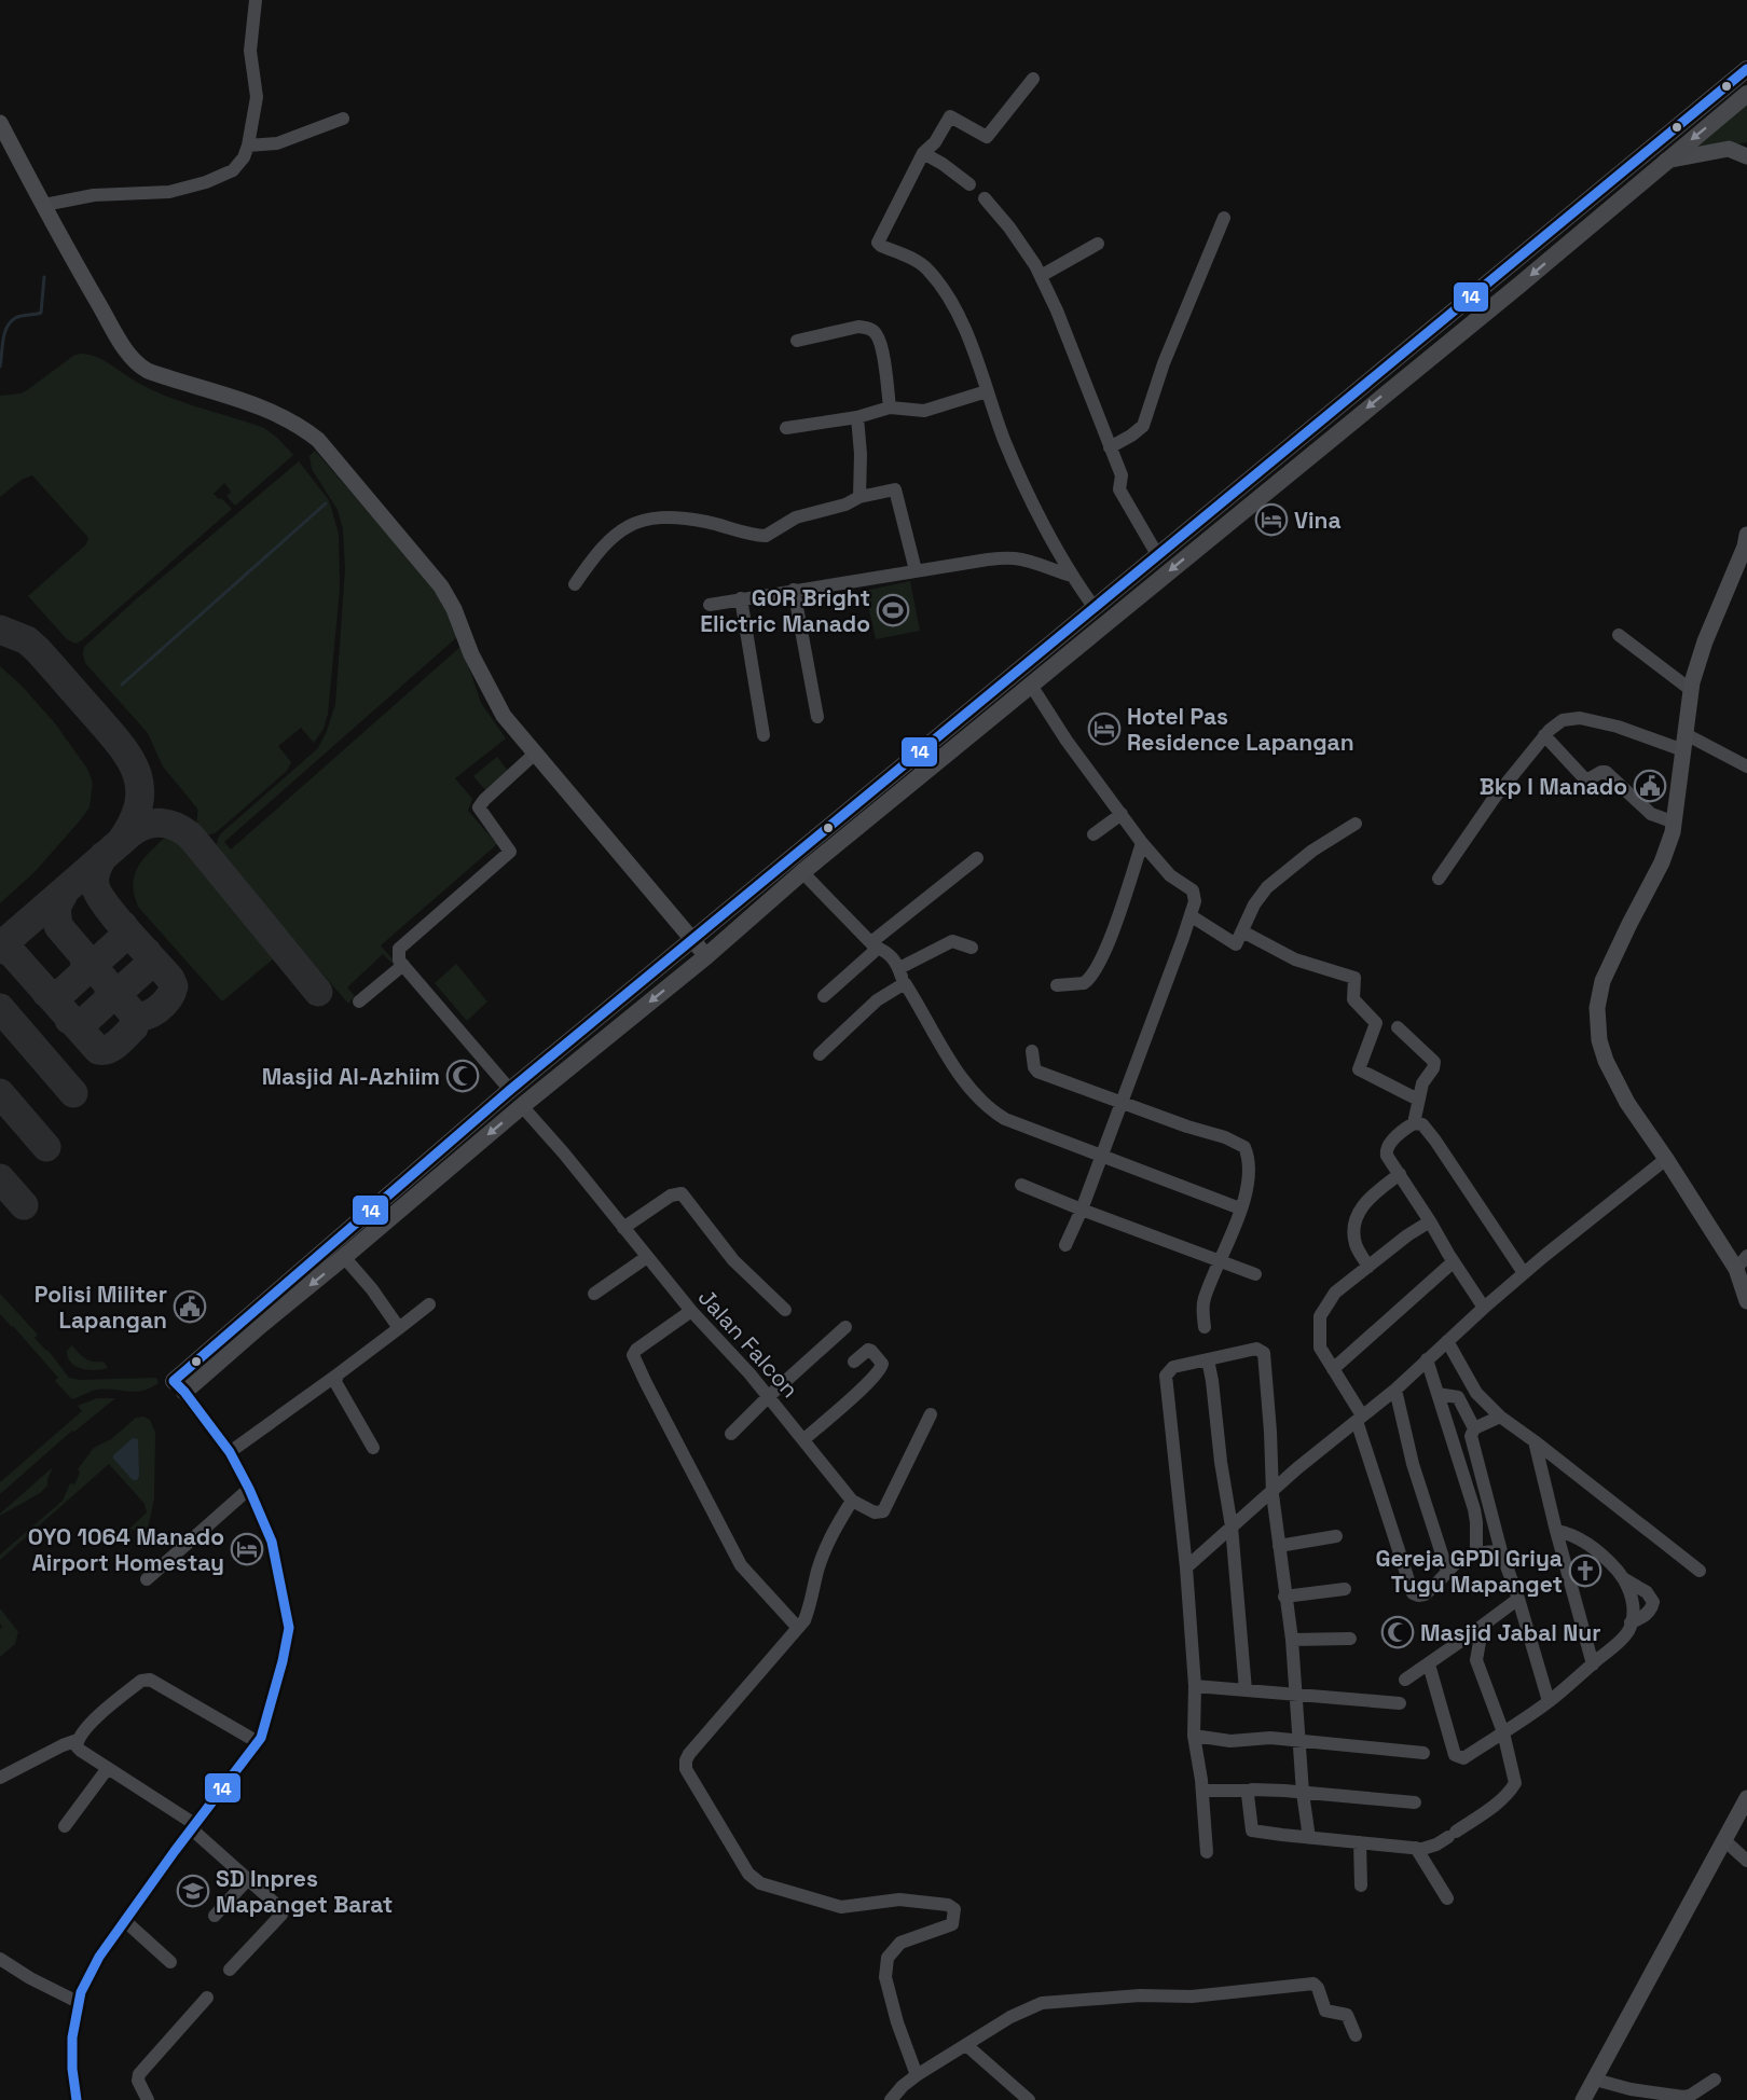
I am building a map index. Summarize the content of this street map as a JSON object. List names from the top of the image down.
{
  "streets": {
    "street": ["Jalan Falcon"]
  },
  "places": {
    "hotel": ["Vina", "Hotel Pas Residence Lapangan", "OYO 1064 Manado Airport Homestay"],
    "sports": ["GOR Bright Elictric Manado"],
    "public building": ["Bkp I Manado", "Polisi Militer Lapangan"],
    "mosque": ["Masjid Al-Azhiim", "Masjid Jabal Nur"],
    "church": ["Gereja GPDI Griya Tugu Mapanget"],
    "school or university": ["SD Inpres Mapanget Barat"]
  },
  "lines": ["transit line 14"]
}
